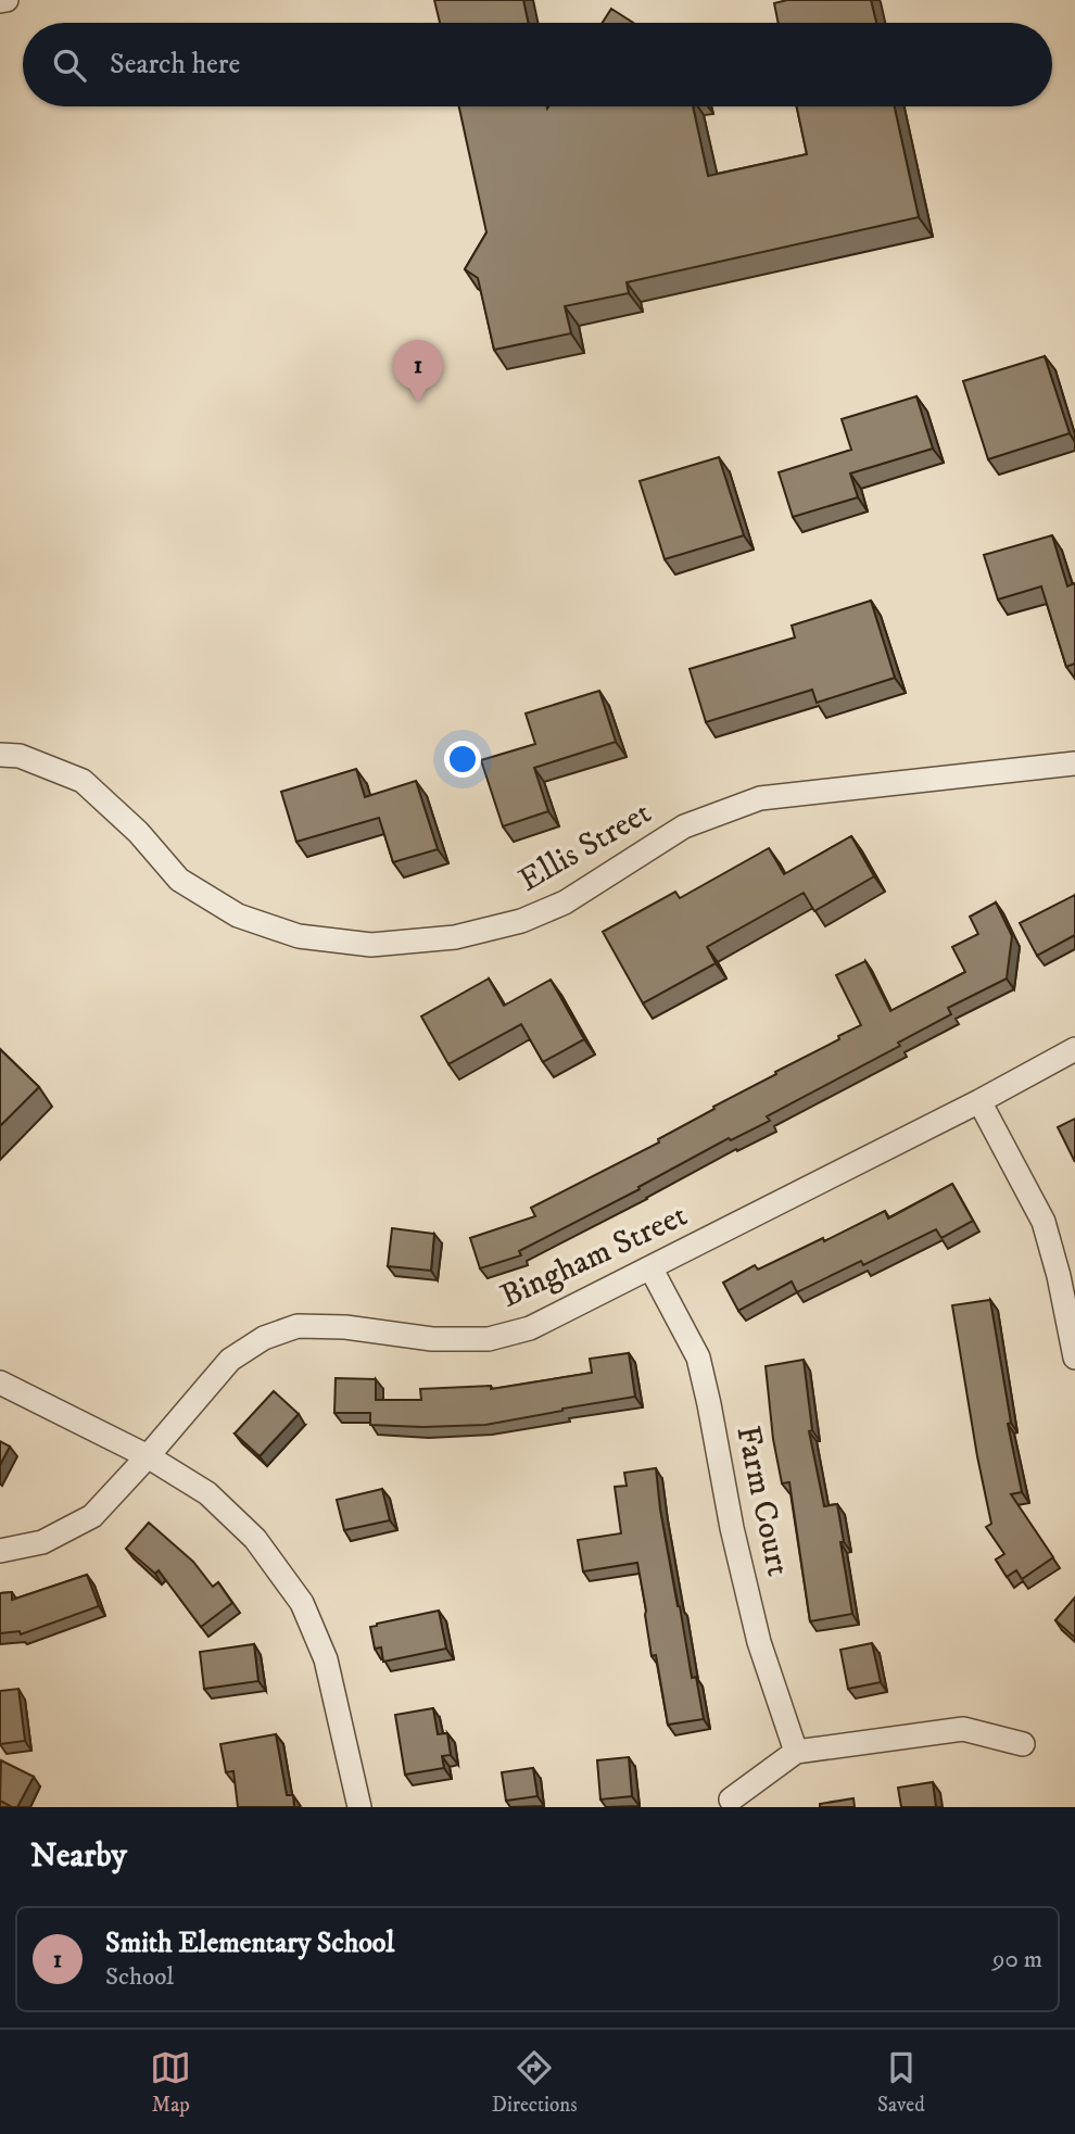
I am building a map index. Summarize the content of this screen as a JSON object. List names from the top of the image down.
{
  "streets": {
    "street": ["Ellis Street", "Bingham Street", "Farm Court"]
  },
  "crossings": [
    ["Bingham Street", "Farm Court"]
  ],
  "page": {
    "search": "Search here",
    "pins": "1",
    "heading": "Nearby",
    "list": [
      {
        "mark": "1",
        "name": "Smith Elementary School",
        "note": "School",
        "value": "90 m"
      }
    ],
    "nav": ["Map", "Directions", "Saved"]
  }
}
